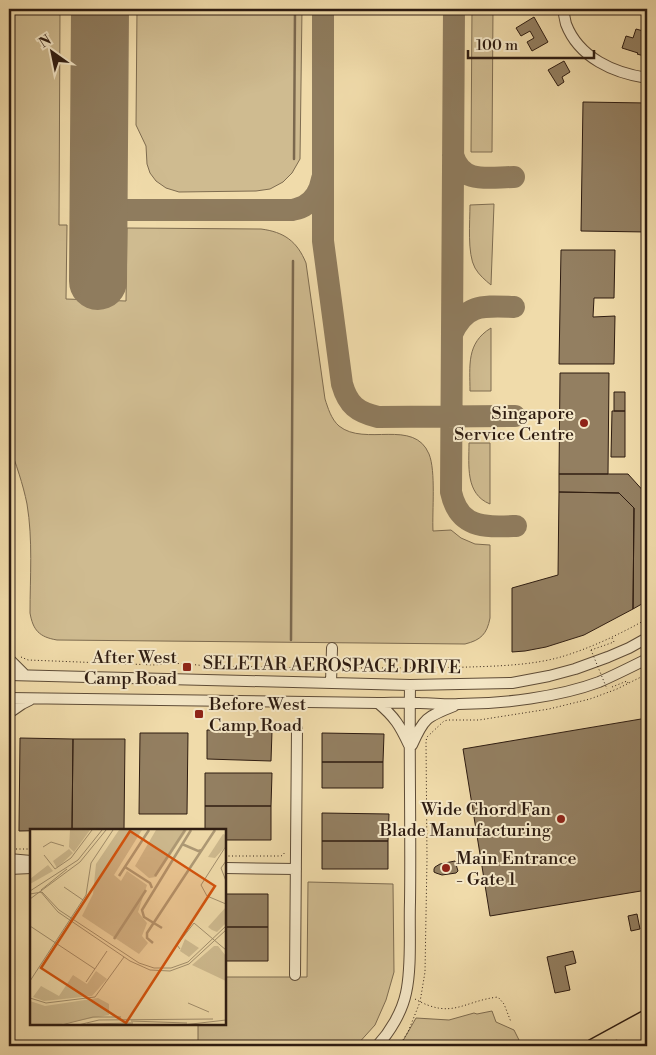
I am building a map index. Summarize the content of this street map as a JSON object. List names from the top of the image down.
{
  "streets": {
    "street": ["SELETAR AEROSPACE DRIVE"]
  },
  "places": {
    "other": ["Singapore Service Centre", "Wide Chord Fan Blade Manufacturing", "Main Entrance - Gate 1"],
    "transit": ["After West Camp Road", "Before West Camp Road"]
  },
  "scale_bar": "100 m",
  "north": "top left"
}
